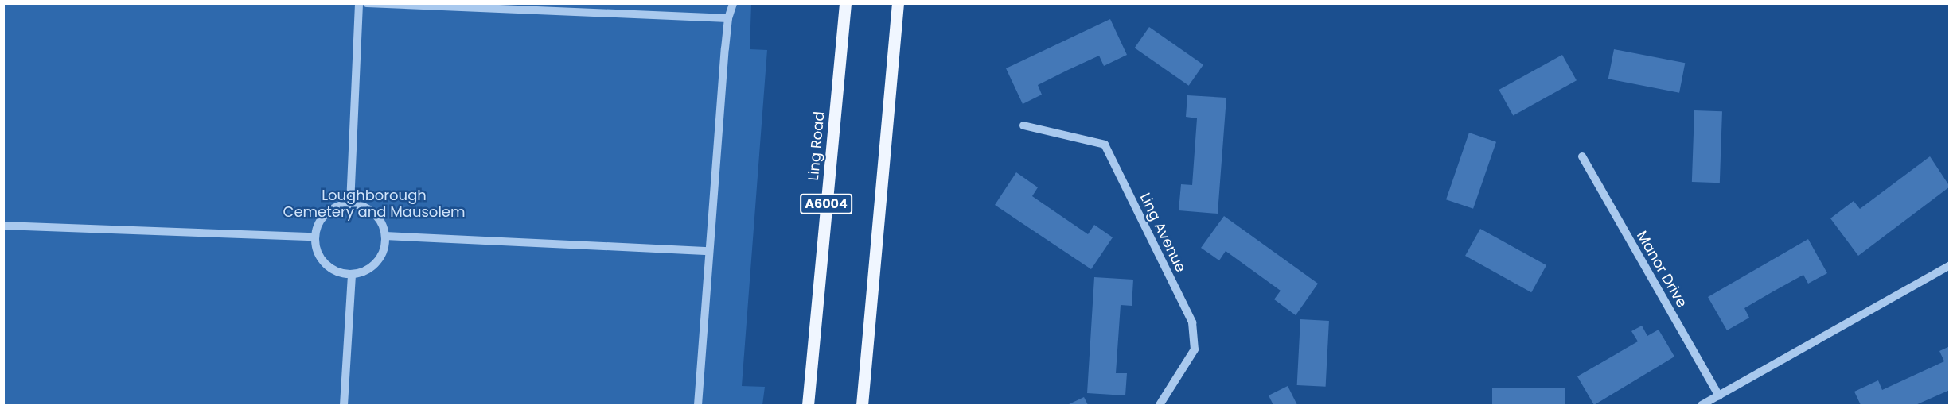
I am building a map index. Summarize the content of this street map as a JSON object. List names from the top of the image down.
{
  "streets": {
    "main road": ["Ling Road", "A6004"],
    "street": ["Ling Avenue", "Manor Drive"]
  },
  "parks": ["Loughborough Cemetery and Mausolem"]
}
